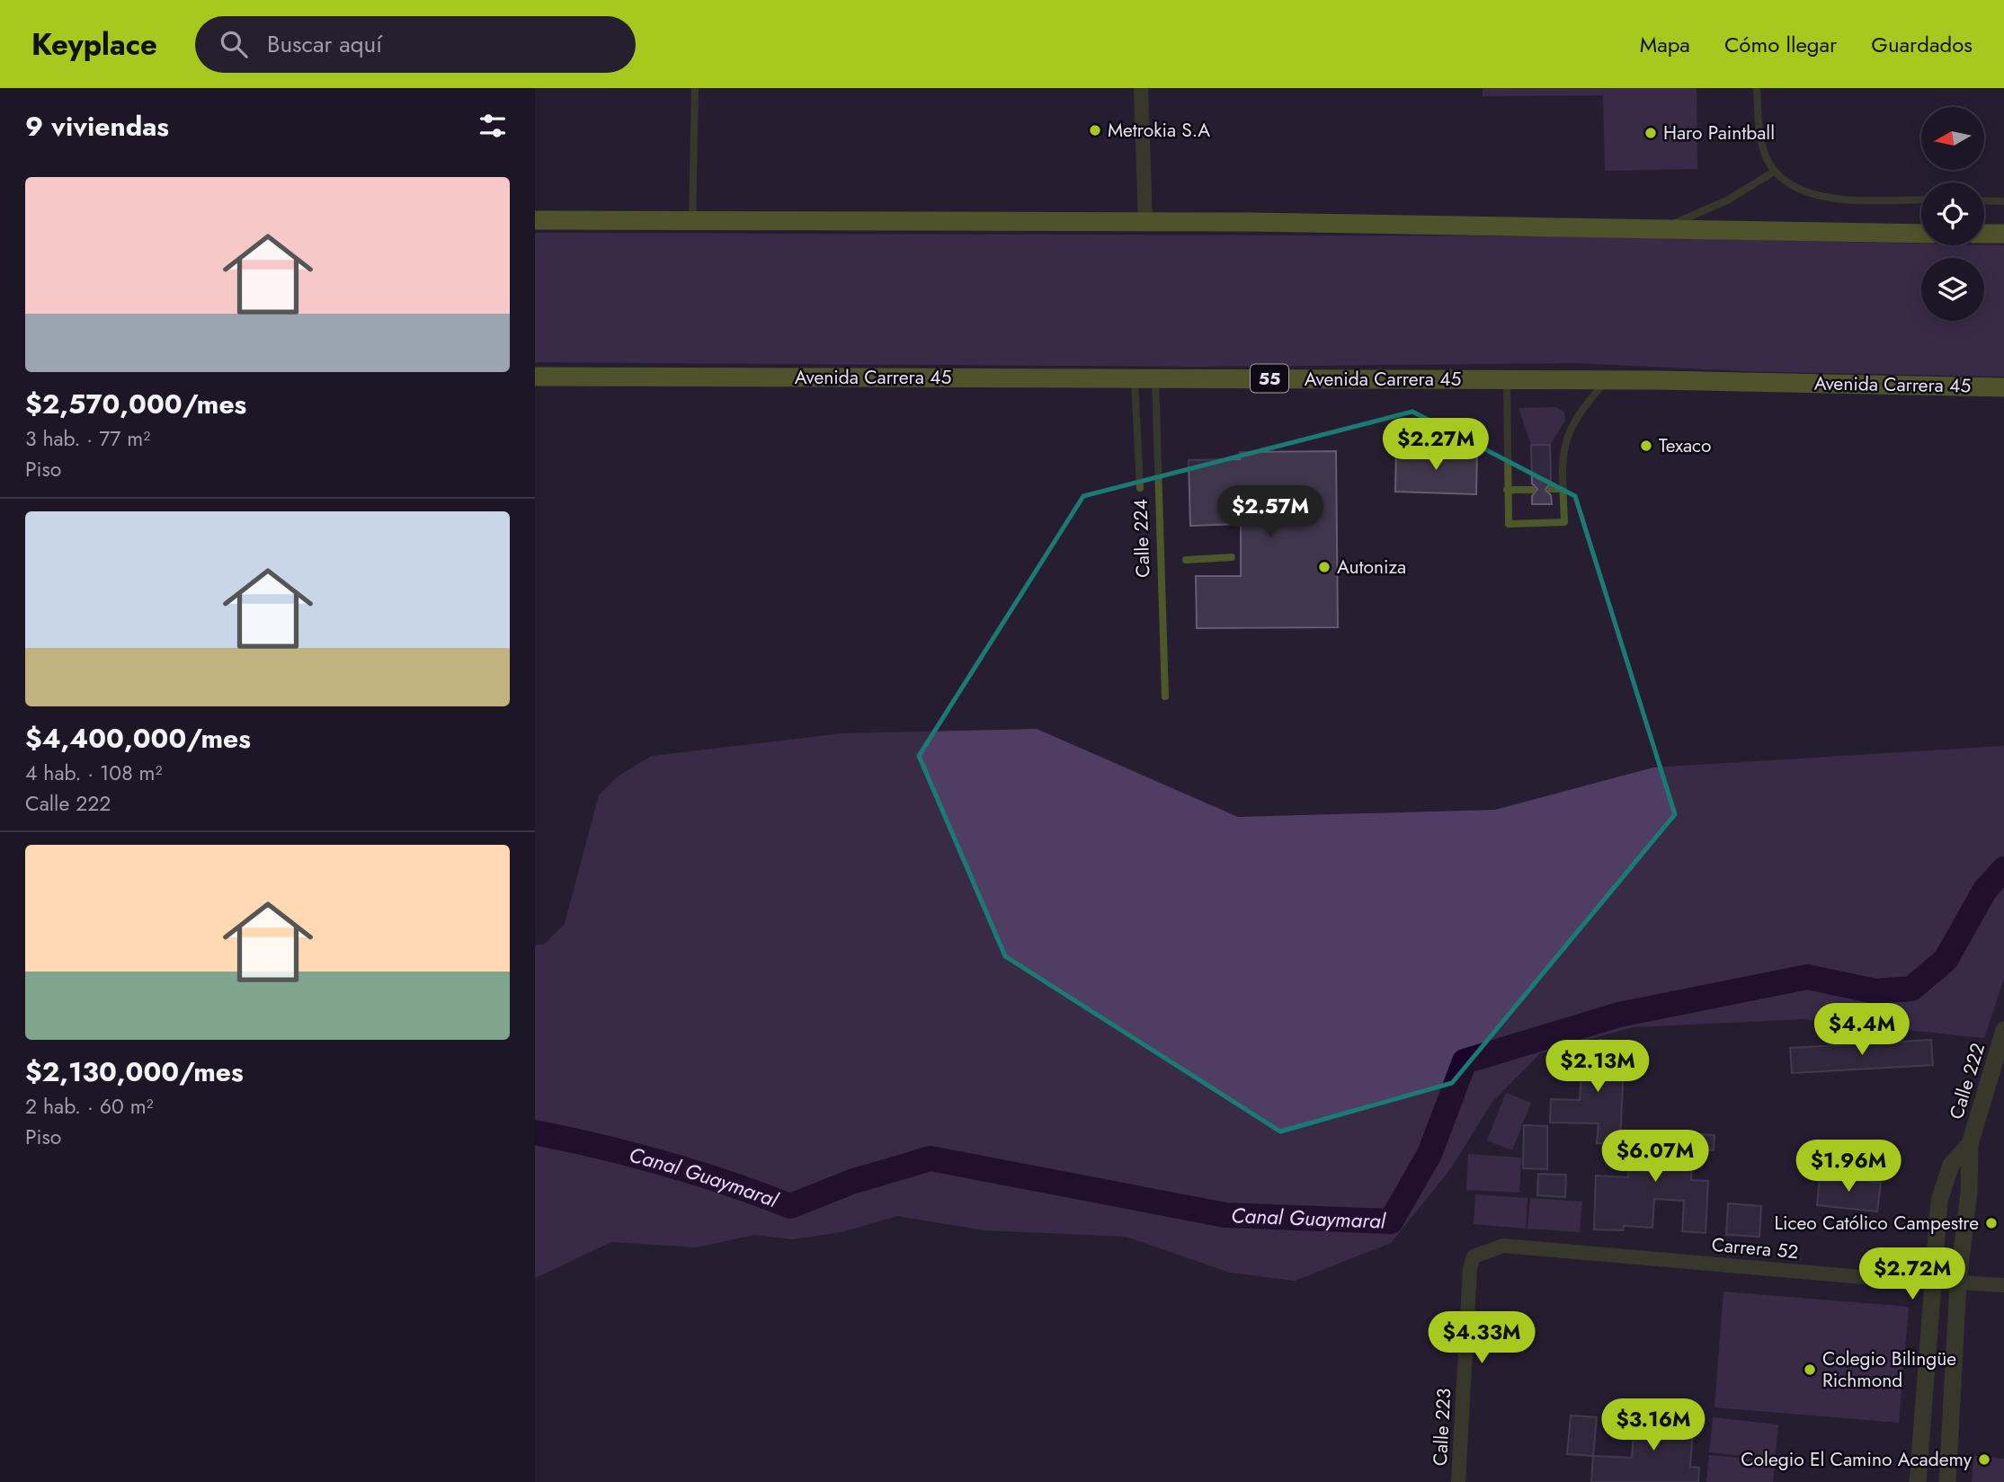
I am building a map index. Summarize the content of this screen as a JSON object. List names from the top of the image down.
{
  "streets": {
    "highway": ["Avenida Carrera 45", "55"],
    "street": ["Calle 222", "Carrera 52", "Calle 223"],
    "lane": ["Calle 224"]
  },
  "crossings": [
    ["Avenida Carrera 45", "Calle 224"],
    ["Calle 222", "Carrera 52"],
    ["Carrera 52", "Calle 223"]
  ],
  "water": ["Canal Guaymaral"],
  "places": [
    "Metrokia S.A",
    "Haro Paintball",
    "Texaco",
    "Autoniza",
    "Liceo Católico Campestre",
    "Colegio Bilingüe Richmond",
    "Colegio El Camino Academy"
  ],
  "north": "left",
  "page": {
    "header": "Keyplace",
    "search": "Buscar aquí",
    "nav": ["Mapa", "Cómo llegar", "Guardados"],
    "heading": "9 viviendas",
    "list": [
      {
        "name": "$2,570,000/mes",
        "note": "3 hab. · 77 m² · Piso"
      },
      {
        "name": "$4,400,000/mes",
        "note": "4 hab. · 108 m² · Calle 222"
      },
      {
        "name": "$2,130,000/mes",
        "note": "2 hab. · 60 m² · Piso"
      }
    ],
    "price": [
      "$2.27M",
      "$2.57M",
      "$4.4M",
      "$2.13M",
      "$6.07M",
      "$1.96M",
      "$2.72M",
      "$4.33M",
      "$3.16M"
    ]
  }
}
